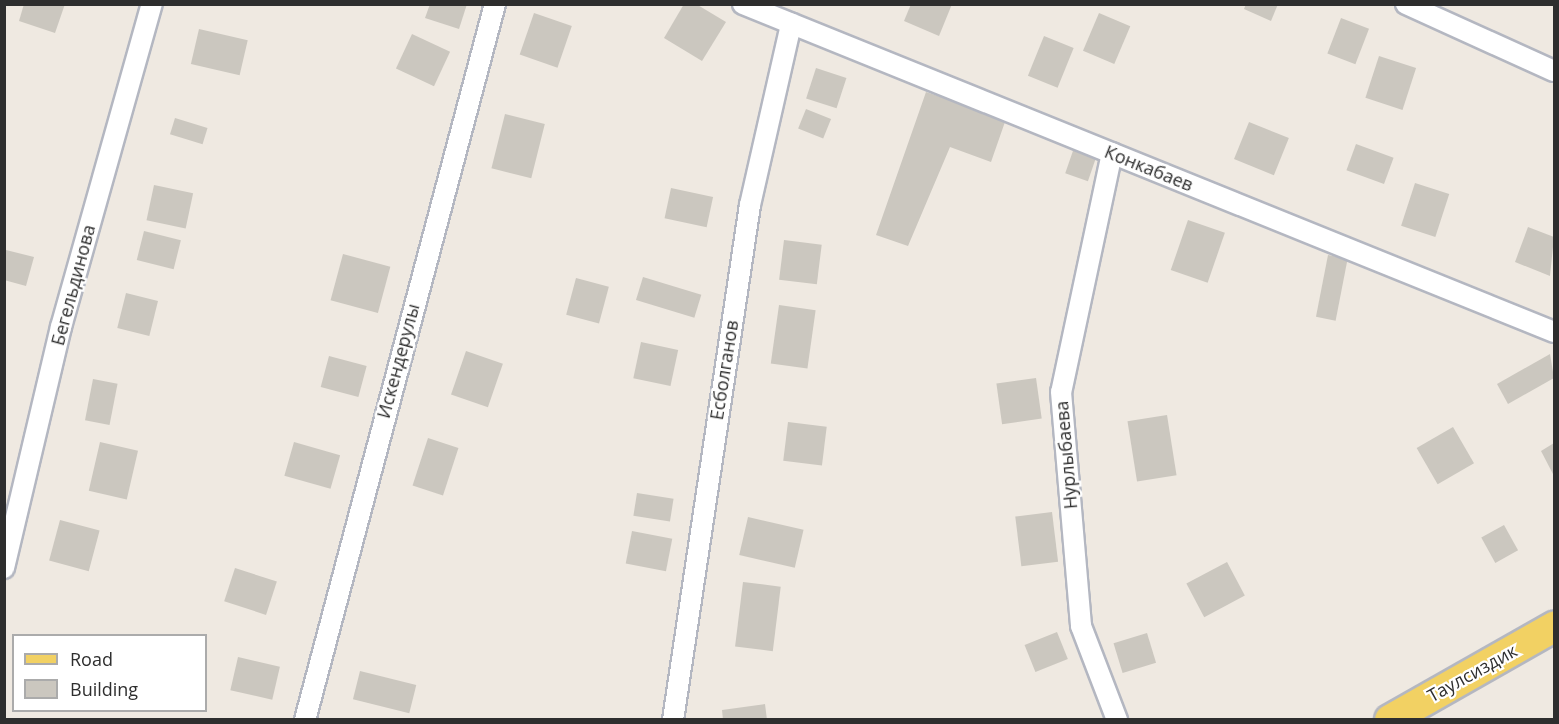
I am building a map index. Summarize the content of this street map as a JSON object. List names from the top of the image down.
{
  "streets": {
    "main road": ["Таулсиздик"],
    "street": [
      "Конкабаев",
      "Бегельдинова",
      "Искендерулы",
      "Есболганов",
      "Нурлыбаева"
    ]
  },
  "crossings": [
    ["Конкабаев", "Есболганов"],
    ["Конкабаев", "Нурлыбаева"]
  ],
  "legend": ["Road", "Building"]
}
